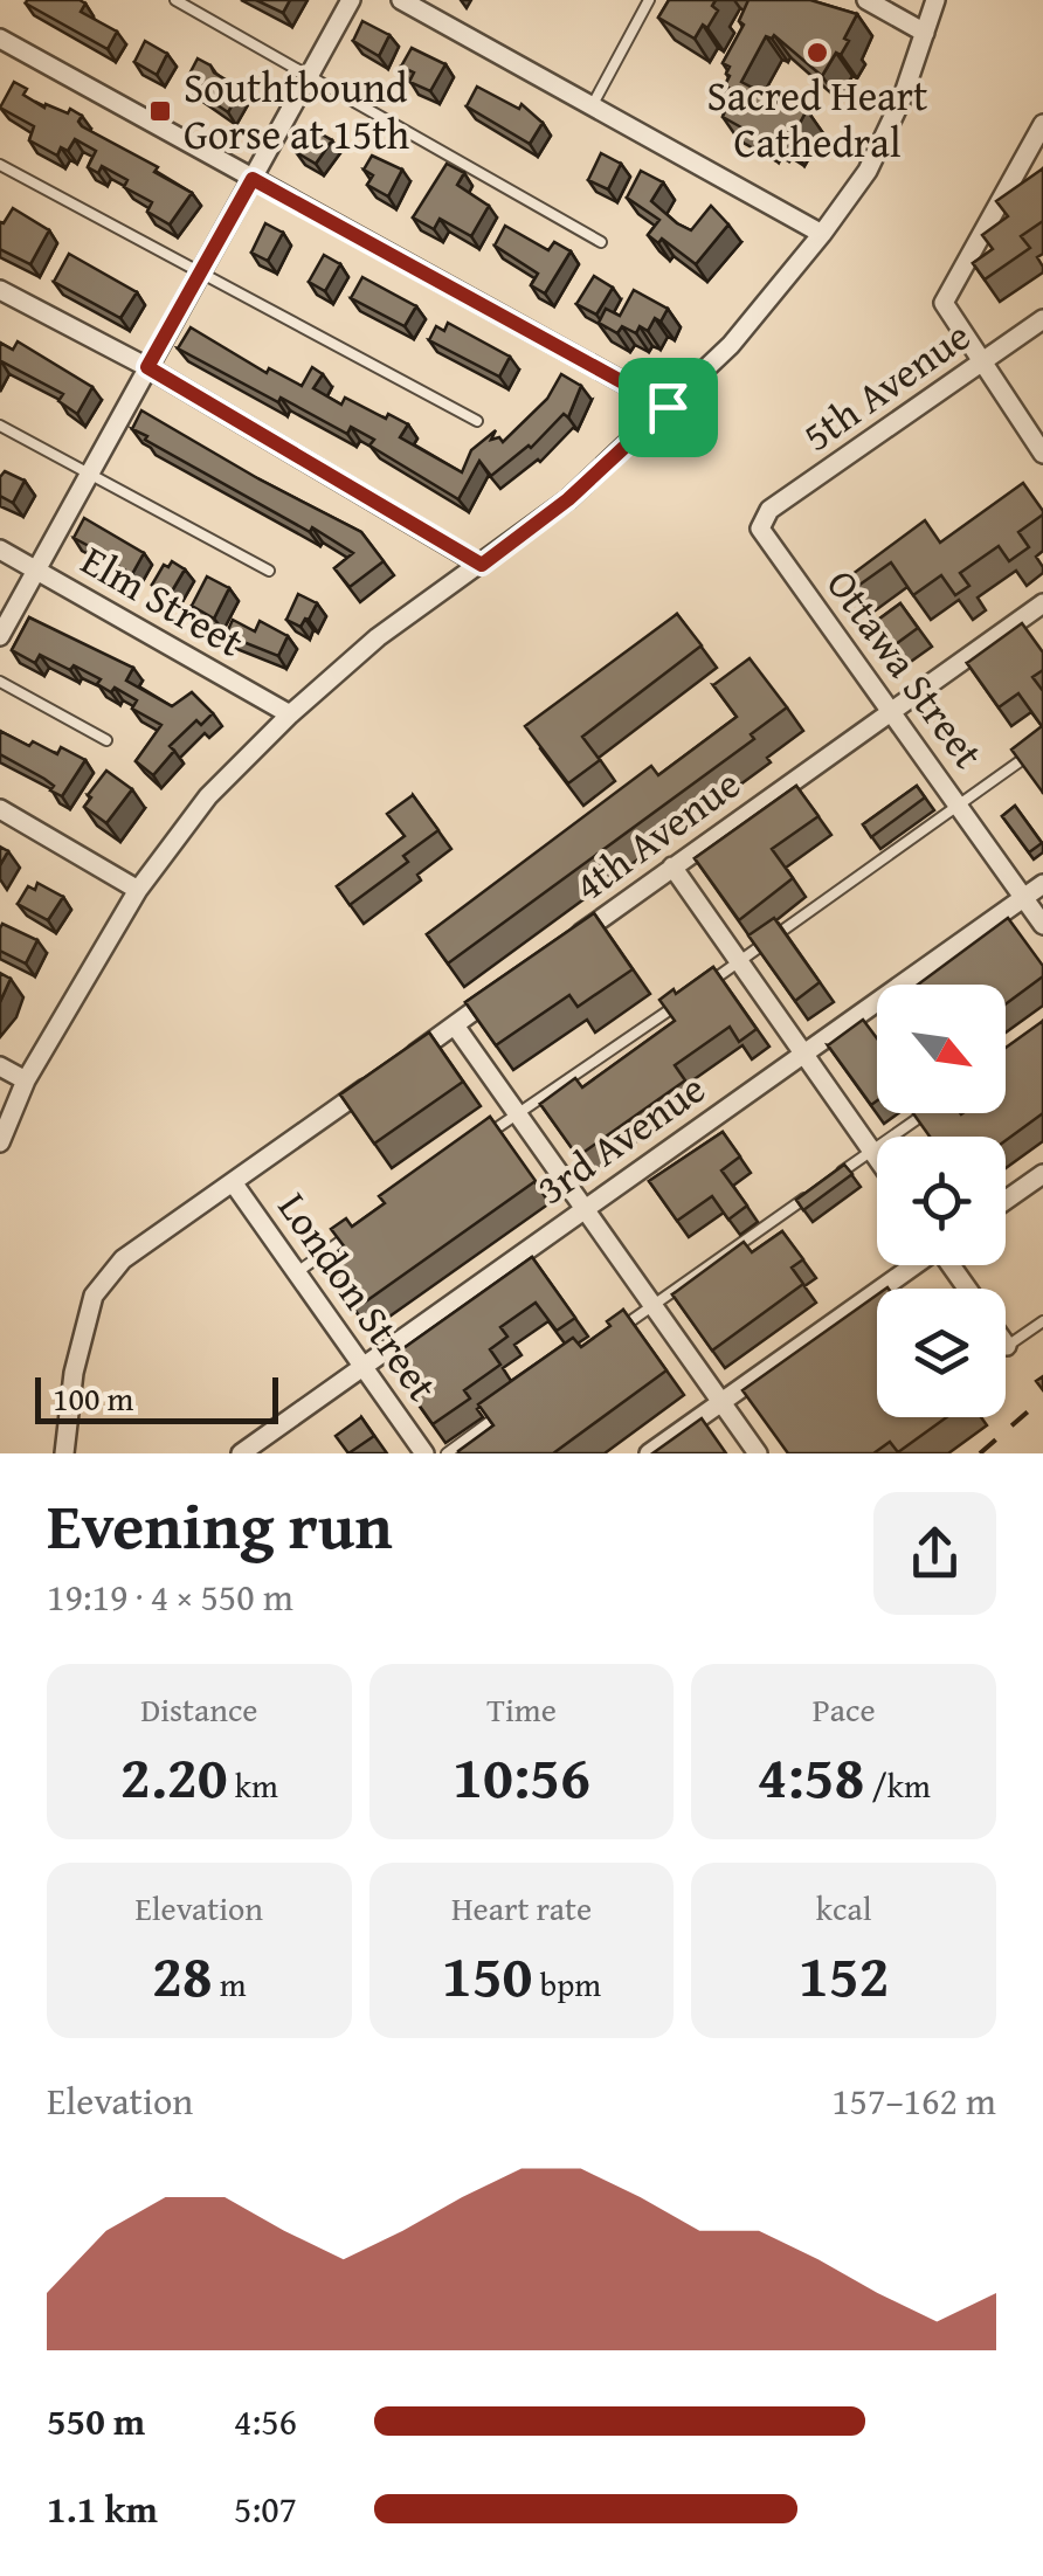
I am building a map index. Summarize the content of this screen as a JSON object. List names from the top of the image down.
{
  "streets": {
    "street": [
      "5th Avenue",
      "Elm Street",
      "Ottawa Street",
      "4th Avenue",
      "3rd Avenue",
      "London Street"
    ]
  },
  "crossings": [
    ["5th Avenue", "Ottawa Street"],
    ["Ottawa Street", "4th Avenue"],
    ["Ottawa Street", "3rd Avenue"],
    ["3rd Avenue", "London Street"]
  ],
  "places": {
    "other": ["Sacred Heart Cathedral"],
    "transit": ["Southtbound Gorse at 15th"]
  },
  "scale_bar": "100 m",
  "north": "bottom right",
  "page": {
    "scale": "100 m",
    "heading": ["Evening run", "19:19 · 4 × 550 m"],
    "stats": [
      ["Distance", "2.20 km"],
      ["Time", "10:56"],
      ["Pace", "4:58 /km"],
      ["Elevation", "28 m"],
      ["Heart rate", "150 bpm"],
      ["kcal", "152"]
    ],
    "chart": ["Elevation", "157–162 m"],
    "list": [
      {
        "name": "550 m",
        "note": "4:56"
      },
      {
        "name": "1.1 km",
        "note": "5:07"
      }
    ]
  }
}
